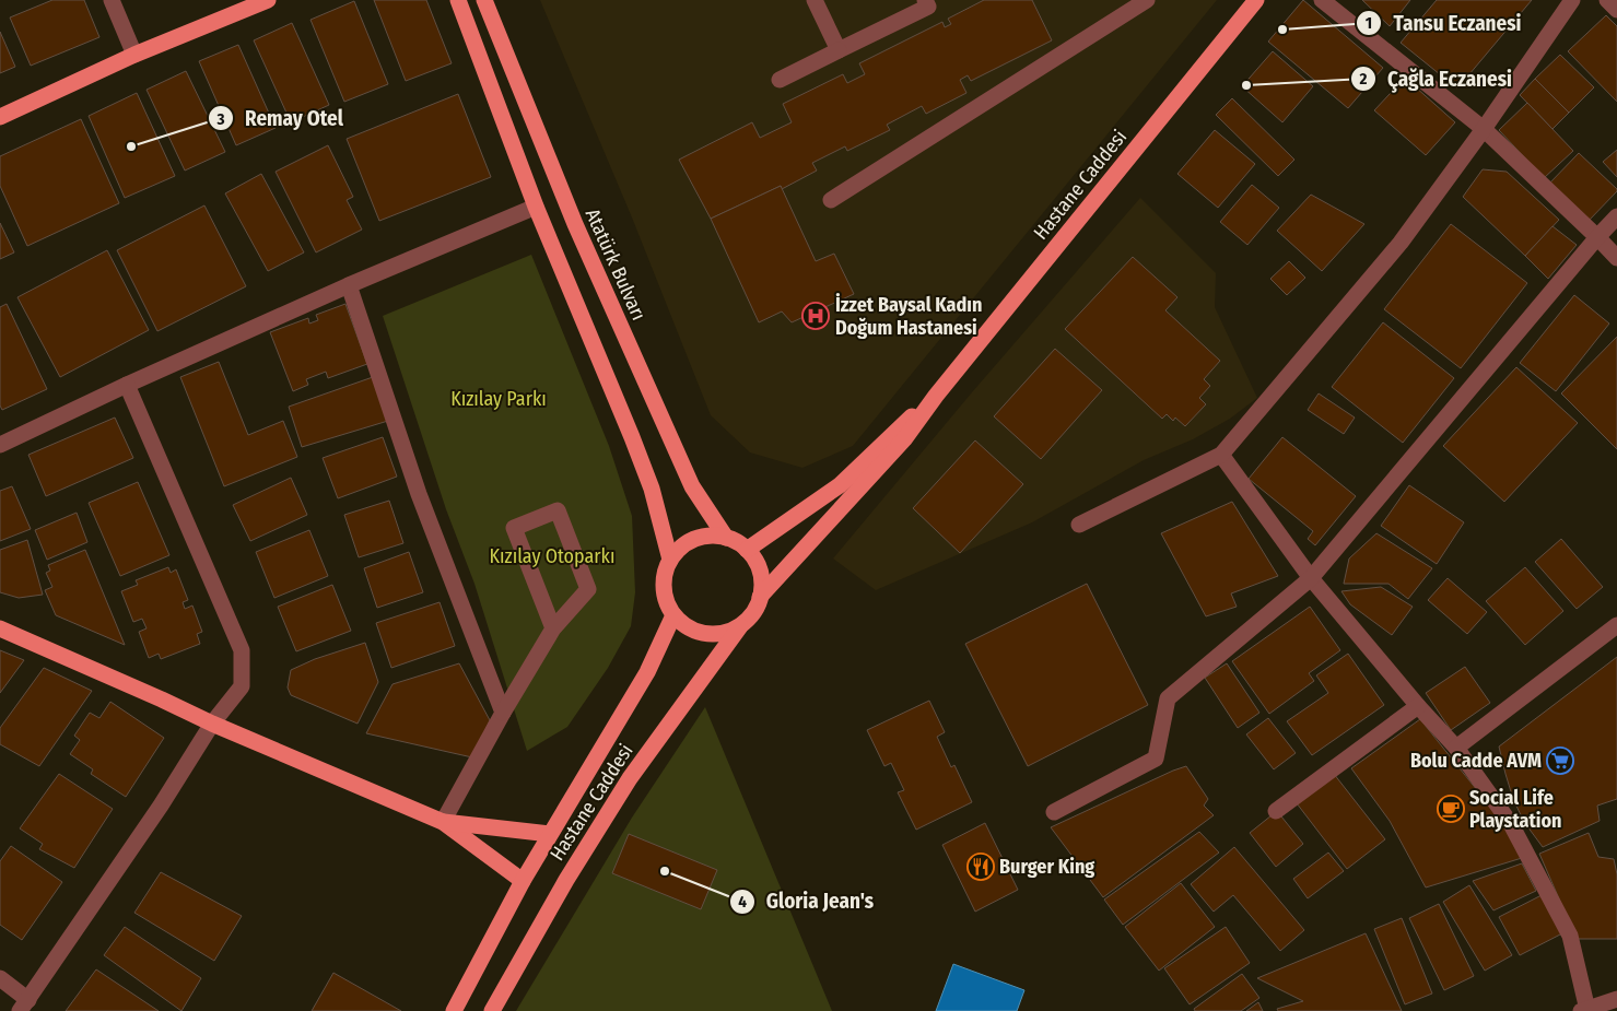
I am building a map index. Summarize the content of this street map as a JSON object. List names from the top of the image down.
{
  "streets": {
    "main road": ["Hastane Caddesi", "Atatürk Bulvarı"]
  },
  "crossings": [
    ["Hastane Caddesi", "Atatürk Bulvarı"]
  ],
  "parks": ["Kızılay Parkı", "Kızılay Otoparkı"],
  "places": {
    "other": [
      "Tansu Eczanesi",
      "Çağla Eczanesi",
      "Remay Otel",
      "Gloria Jean's"
    ],
    "hospital": ["İzzet Baysal Kadın Doğum Hastanesi"],
    "supermarket": ["Bolu Cadde AVM"],
    "cafe": ["Social Life Playstation"],
    "restaurant": ["Burger King"]
  }
}
